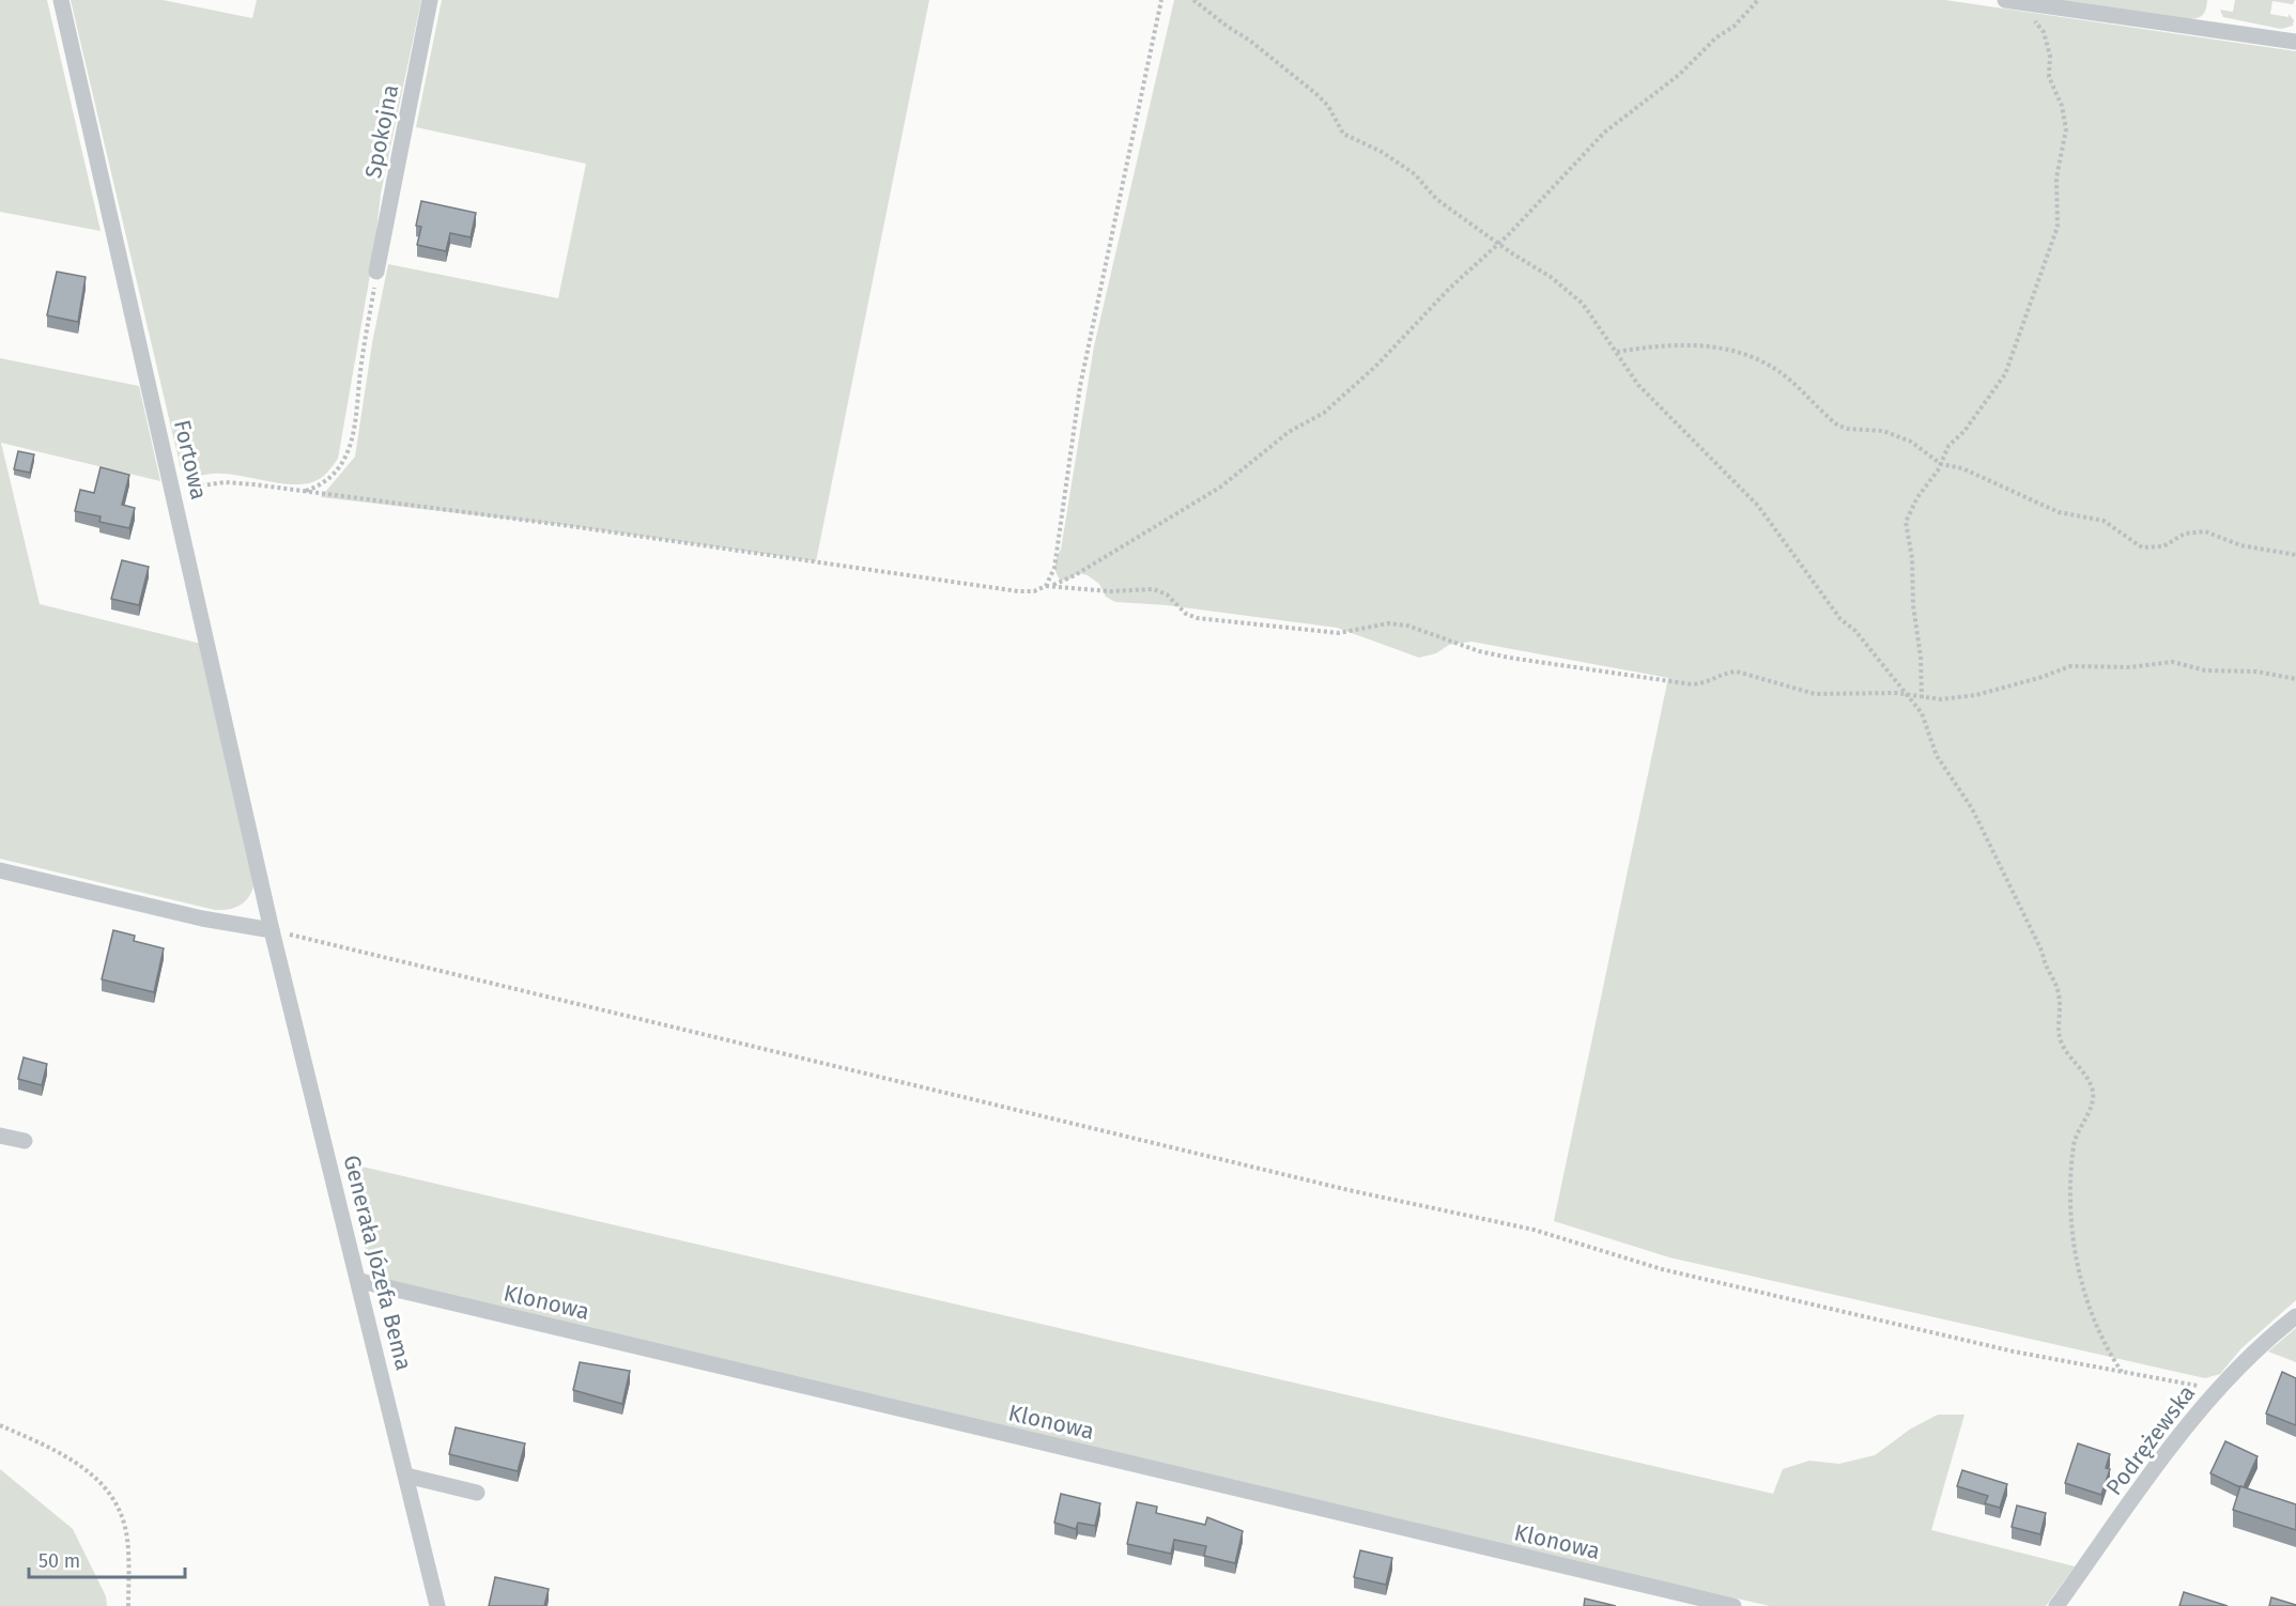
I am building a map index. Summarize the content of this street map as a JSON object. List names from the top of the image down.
{
  "streets": {
    "street": [
      "Spokojna",
      "Fortowa",
      "Generała Józefa Bema",
      "Klonowa",
      "Podrężewska"
    ]
  },
  "crossings": [
    ["Fortowa", "Generała Józefa Bema"],
    ["Generała Józefa Bema", "Klonowa"]
  ],
  "scale_bar": "50 m"
}
